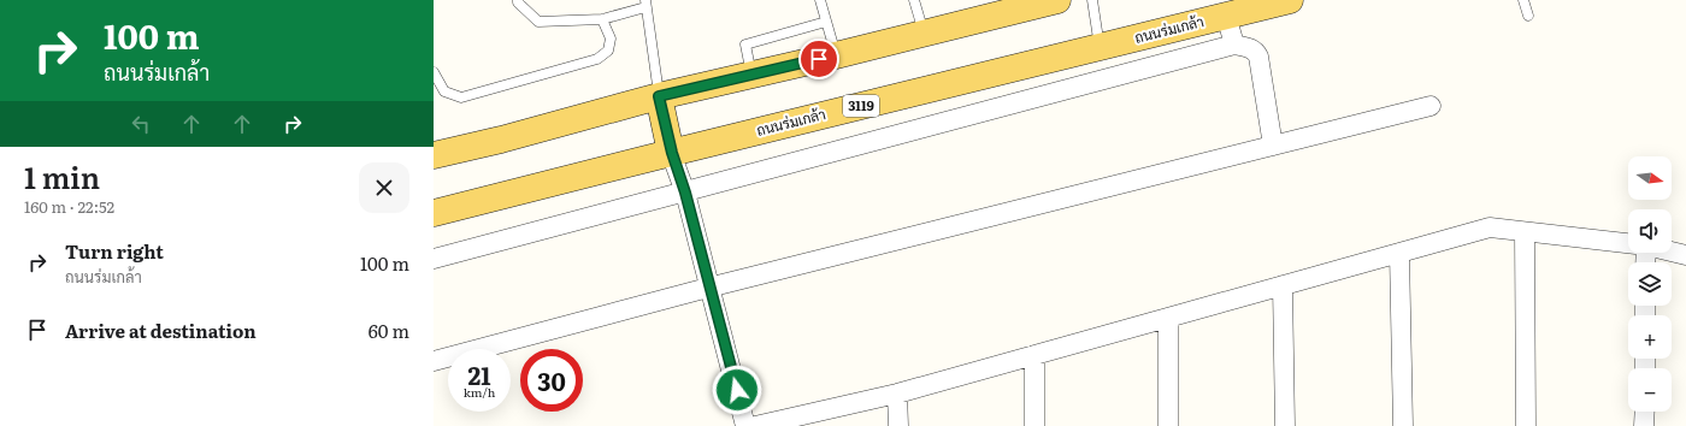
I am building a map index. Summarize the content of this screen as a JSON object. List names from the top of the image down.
{
  "streets": {
    "main road": ["ถนนร่มเกล้า", "3119"]
  },
  "north": "right",
  "page": {
    "turn": ["100 m", "ถนนร่มเกล้า"],
    "heading": ["1 min", "160 m · 22:52"],
    "map_buttons": ["+", "−"],
    "list": [
      {
        "name": "Turn right",
        "note": "ถนนร่มเกล้า",
        "value": "100 m"
      },
      {
        "name": "Arrive at destination",
        "value": "60 m"
      }
    ],
    "speed": "21 km/h",
    "limit": "30"
  }
}
